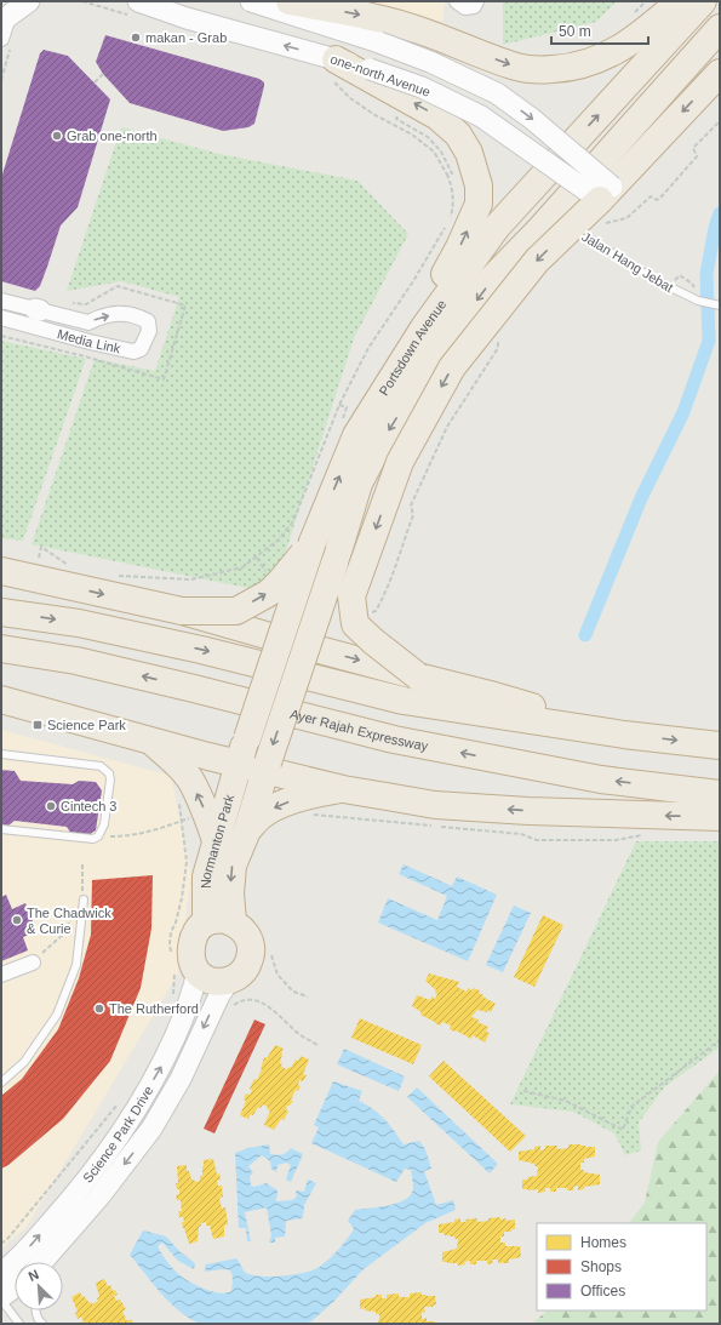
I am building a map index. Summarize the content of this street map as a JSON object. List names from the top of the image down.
{
  "streets": {
    "highway": ["Portsdown Avenue", "Ayer Rajah Expressway", "Normanton Park"],
    "street": ["one-north Avenue", "Media Link", "Science Park Drive"],
    "lane": ["Jalan Hang Jebat"]
  },
  "crossings": [
    ["Jalan Hang Jebat", "Portsdown Avenue"],
    ["Portsdown Avenue", "Normanton Park"],
    ["Normanton Park", "Science Park Drive"]
  ],
  "places": {
    "other": [
      "makan - Grab",
      "Grab one-north",
      "Cintech 3",
      "The Chadwick & Curie",
      "The Rutherford"
    ],
    "transit": ["Science Park"]
  },
  "legend": ["Homes", "Shops", "Offices"],
  "scale_bar": "50 m",
  "north": "top left"
}
